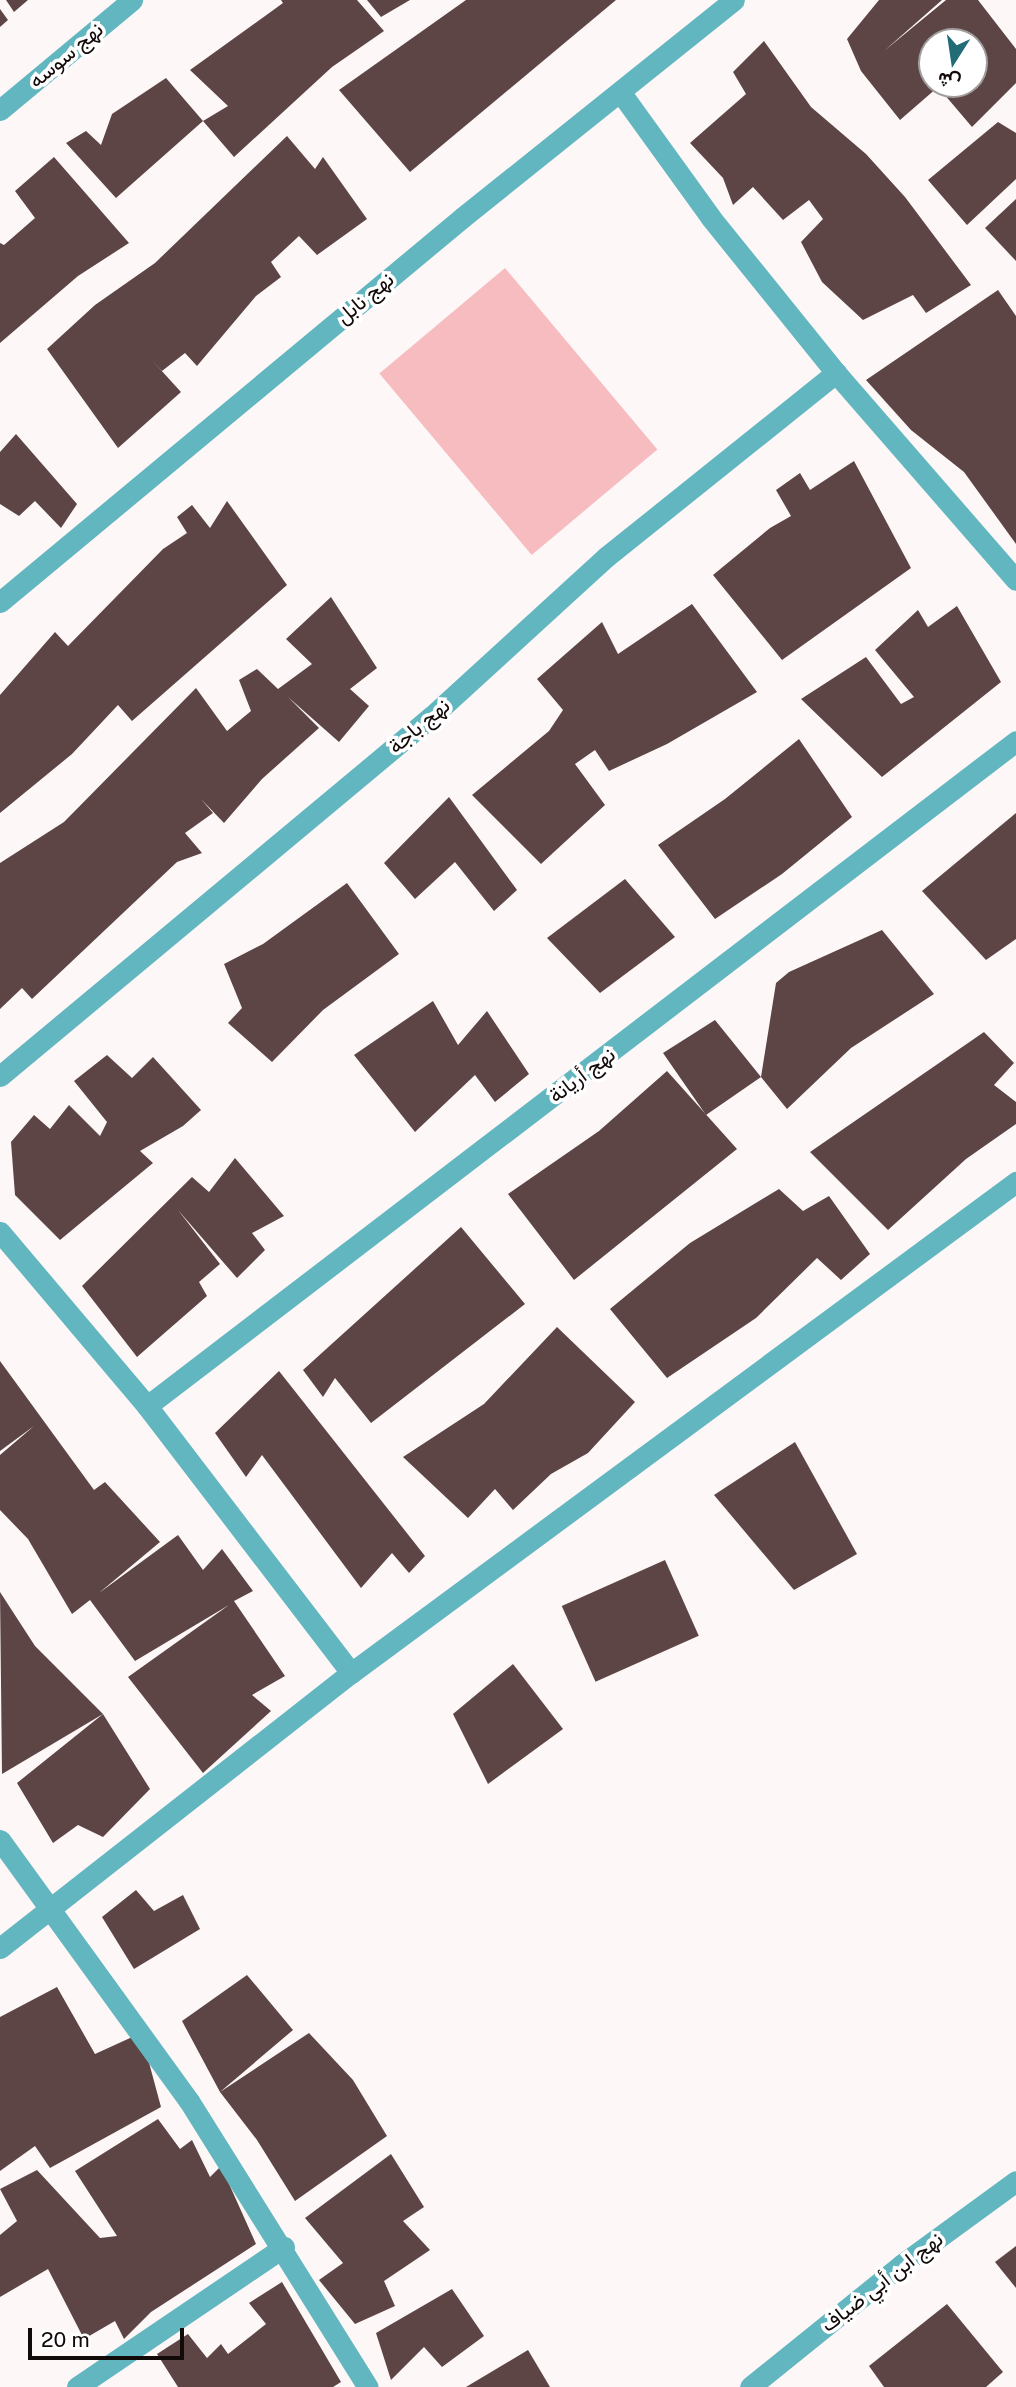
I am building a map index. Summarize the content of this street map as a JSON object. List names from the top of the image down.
{
  "streets": {
    "street": [
      "نهج سوسه",
      "نهج نابل",
      "نهج باجة",
      "نهج أريانة",
      "نهج ابن أبي ضياف"
    ]
  },
  "scale_bar": "20 m",
  "north": "bottom"
}
